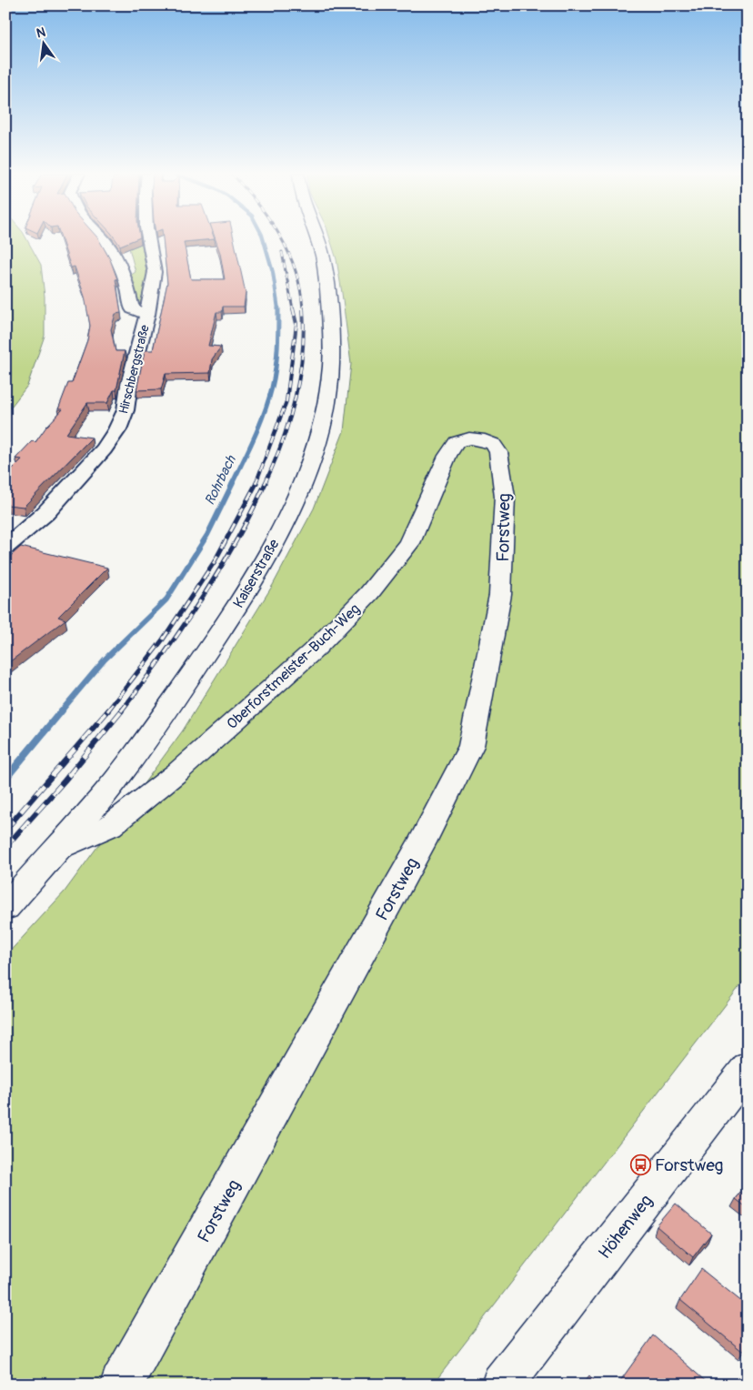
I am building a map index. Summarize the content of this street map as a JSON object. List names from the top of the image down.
{
  "streets": {
    "street": [
      "Hirschbergstraße",
      "Forstweg",
      "Kaiserstraße",
      "Oberforstmeister-Buch-Weg",
      "Höhenweg"
    ]
  },
  "crossings": [
    ["Forstweg", "Oberforstmeister-Buch-Weg"],
    ["Kaiserstraße", "Oberforstmeister-Buch-Weg"]
  ],
  "water": ["Rohrbach"],
  "places": {
    "bus stop": ["Forstweg"]
  },
  "north": "top"
}
